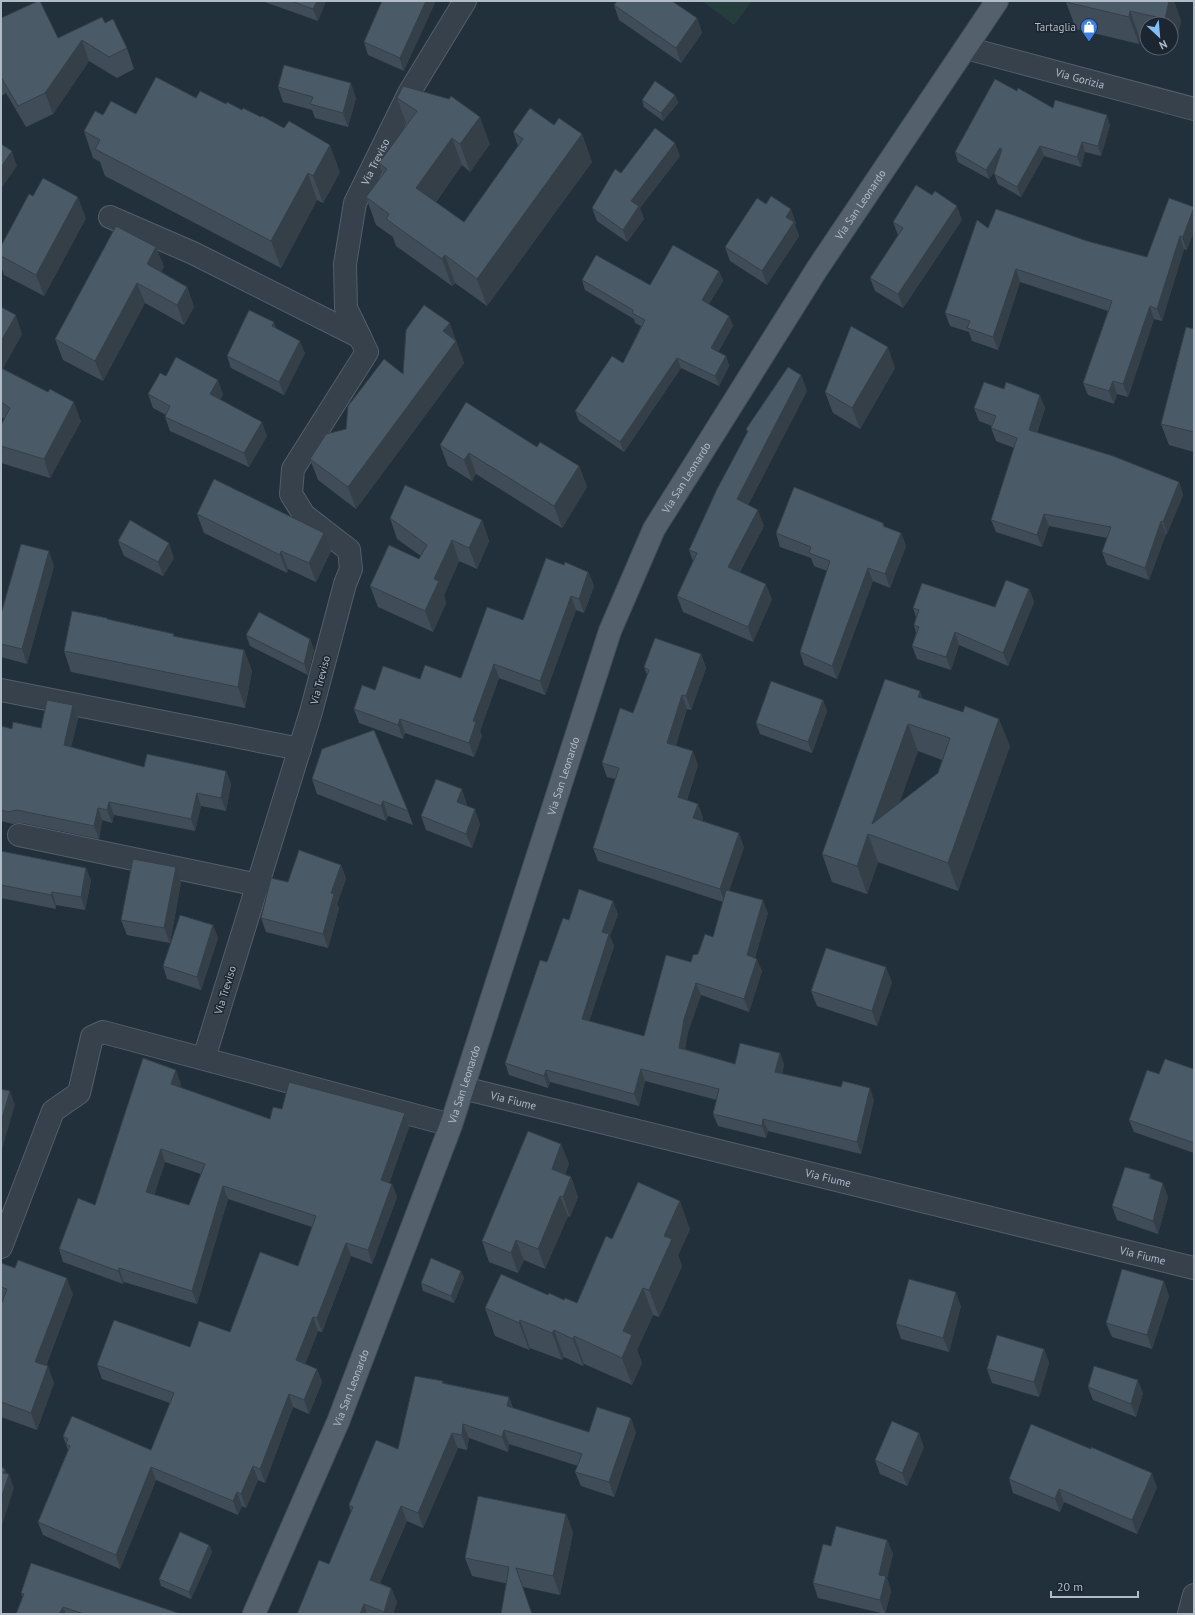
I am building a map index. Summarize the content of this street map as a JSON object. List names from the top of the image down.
{
  "streets": {
    "main road": ["Via San Leonardo"],
    "street": ["Via Gorizia", "Via Treviso", "Via Fiume"]
  },
  "crossings": [
    ["Via Gorizia", "Via San Leonardo"],
    ["Via San Leonardo", "Via Fiume"]
  ],
  "places": {
    "shop": ["Tartaglia"]
  },
  "scale_bar": "20 m",
  "north": "bottom right"
}
